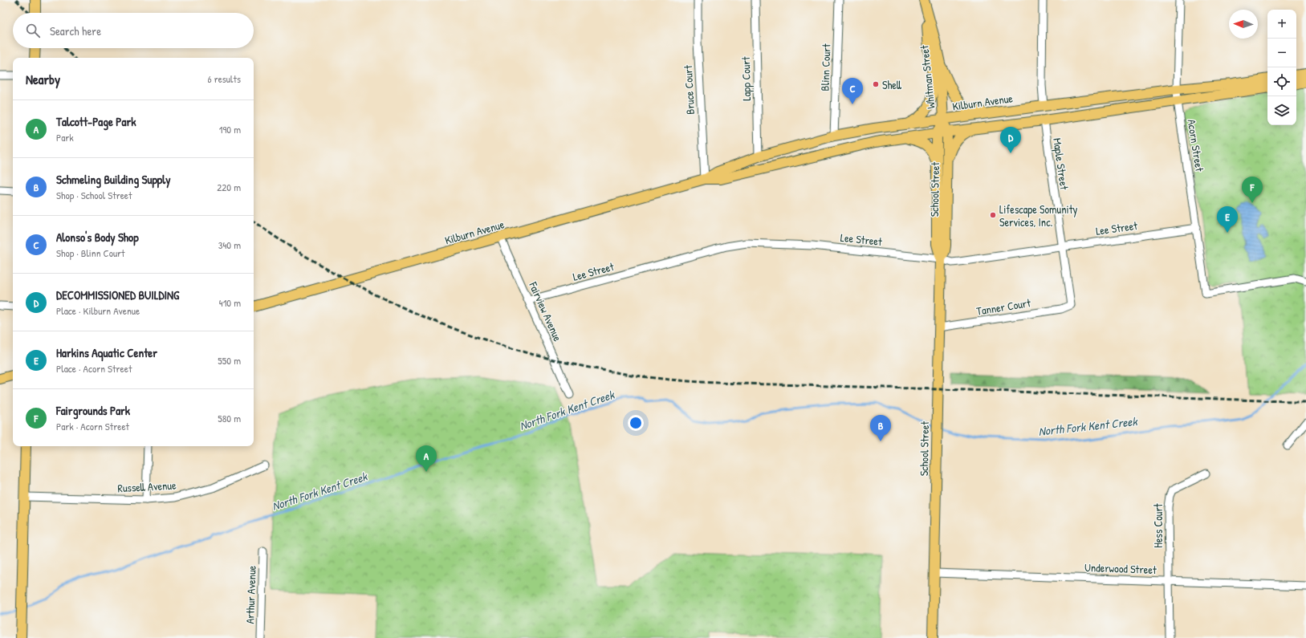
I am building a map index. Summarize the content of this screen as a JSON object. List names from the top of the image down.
{
  "streets": {
    "main road": ["Whitman Street", "Kilburn Avenue", "School Street"],
    "street": [
      "Blinn Court",
      "Lapp Court",
      "Bruce Court",
      "Acorn Street",
      "Maple Street",
      "Lee Street",
      "Tanner Court",
      "Fairview Avenue",
      "Russell Avenue",
      "Hess Court",
      "Underwood Street",
      "Arthur Avenue"
    ]
  },
  "crossings": [
    ["Blinn Court", "Kilburn Avenue"],
    ["Whitman Street", "Kilburn Avenue"],
    ["Whitman Street", "School Street"],
    ["Lapp Court", "Kilburn Avenue"],
    ["Bruce Court", "Kilburn Avenue"],
    ["Kilburn Avenue", "Acorn Street"],
    ["Kilburn Avenue", "Maple Street"],
    ["Kilburn Avenue", "School Street"],
    ["Kilburn Avenue", "Fairview Avenue"],
    ["Acorn Street", "Lee Street"],
    ["Maple Street", "Lee Street"],
    ["Maple Street", "Tanner Court"],
    ["School Street", "Lee Street"],
    ["School Street", "Tanner Court"],
    ["School Street", "Underwood Street"],
    ["Lee Street", "Fairview Avenue"],
    ["Hess Court", "Underwood Street"]
  ],
  "water": ["North Fork Kent Creek"],
  "places": ["Shell", "Lifescape Somunity Services, Inc."],
  "north": "left",
  "page": {
    "map_buttons": ["+", "−"],
    "search": "Search here",
    "heading": ["Nearby", "6 results"],
    "pins": [
      "C",
      "D",
      "F",
      "E",
      "B",
      "A"
    ],
    "list": [
      {
        "mark": "A",
        "name": "Talcott-Page Park",
        "note": "Park",
        "value": "190 m"
      },
      {
        "mark": "B",
        "name": "Schmeling Building Supply",
        "note": "Shop · School Street",
        "value": "220 m"
      },
      {
        "mark": "C",
        "name": "Alonso's Body Shop",
        "note": "Shop · Blinn Court",
        "value": "340 m"
      },
      {
        "mark": "D",
        "name": "DECOMMISSIONED BUILDING",
        "note": "Place · Kilburn Avenue",
        "value": "410 m"
      },
      {
        "mark": "E",
        "name": "Harkins Aquatic Center",
        "note": "Place · Acorn Street",
        "value": "550 m"
      },
      {
        "mark": "F",
        "name": "Fairgrounds Park",
        "note": "Park · Acorn Street",
        "value": "580 m"
      }
    ]
  }
}
